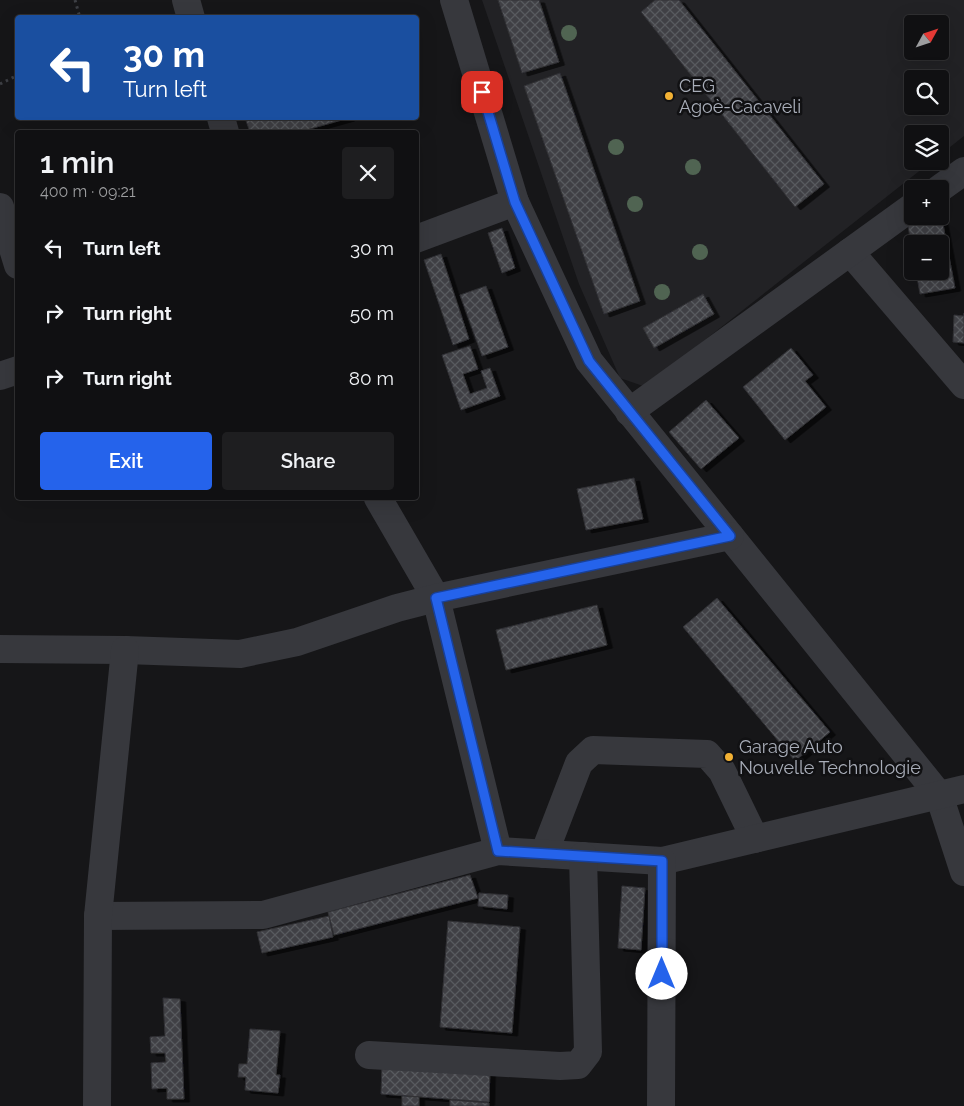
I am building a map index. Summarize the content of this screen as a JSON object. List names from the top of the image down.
{
  "places": ["CEG Agoè-Cacaveli", "Garage Auto Nouvelle Technologie"],
  "north": "top right",
  "page": {
    "map_buttons": ["+", "−"],
    "turn": ["30 m", "Turn left"],
    "heading": ["1 min", "400 m · 09:21"],
    "list": [
      {
        "name": "Turn left",
        "value": "30 m"
      },
      {
        "name": "Turn right",
        "value": "50 m"
      },
      {
        "name": "Turn right",
        "value": "80 m"
      }
    ],
    "buttons": ["Exit", "Share"]
  }
}
